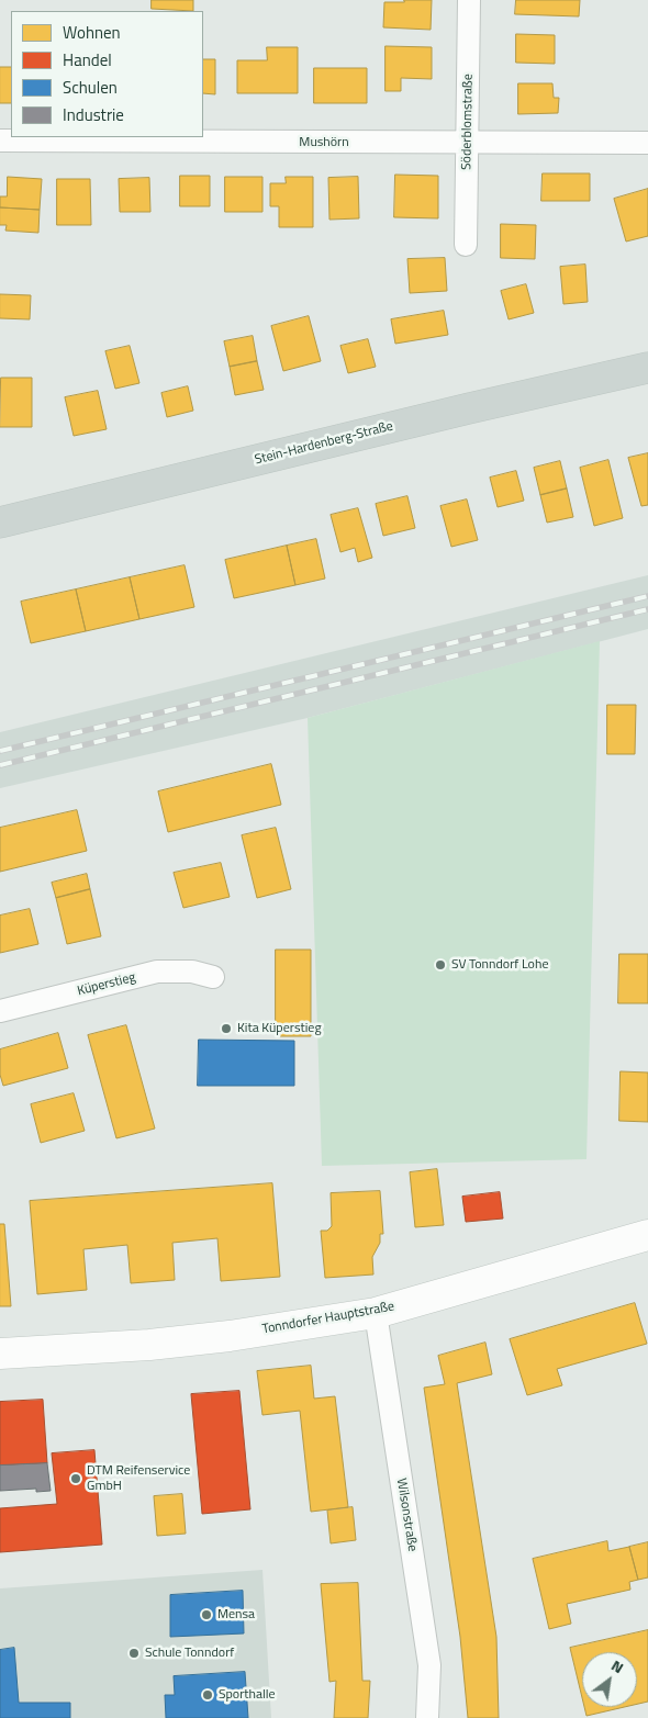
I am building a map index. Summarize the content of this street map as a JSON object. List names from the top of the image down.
{
  "streets": {
    "main road": ["Stein-Hardenberg-Straße", "Tonndorfer Hauptstraße"],
    "street": [
      "Söderblomstraße",
      "Mushörn",
      "Küperstieg",
      "Wilsonstraße"
    ]
  },
  "crossings": [
    ["Söderblomstraße", "Mushörn"],
    ["Tonndorfer Hauptstraße", "Wilsonstraße"]
  ],
  "places": [
    "SV Tonndorf Lohe",
    "Kita Küperstieg",
    "DTM Reifenservice GmbH",
    "Mensa",
    "Schule Tonndorf",
    "Sporthalle"
  ],
  "legend": [
    "Wohnen",
    "Handel",
    "Schulen",
    "Industrie"
  ],
  "north": "top right"
}
